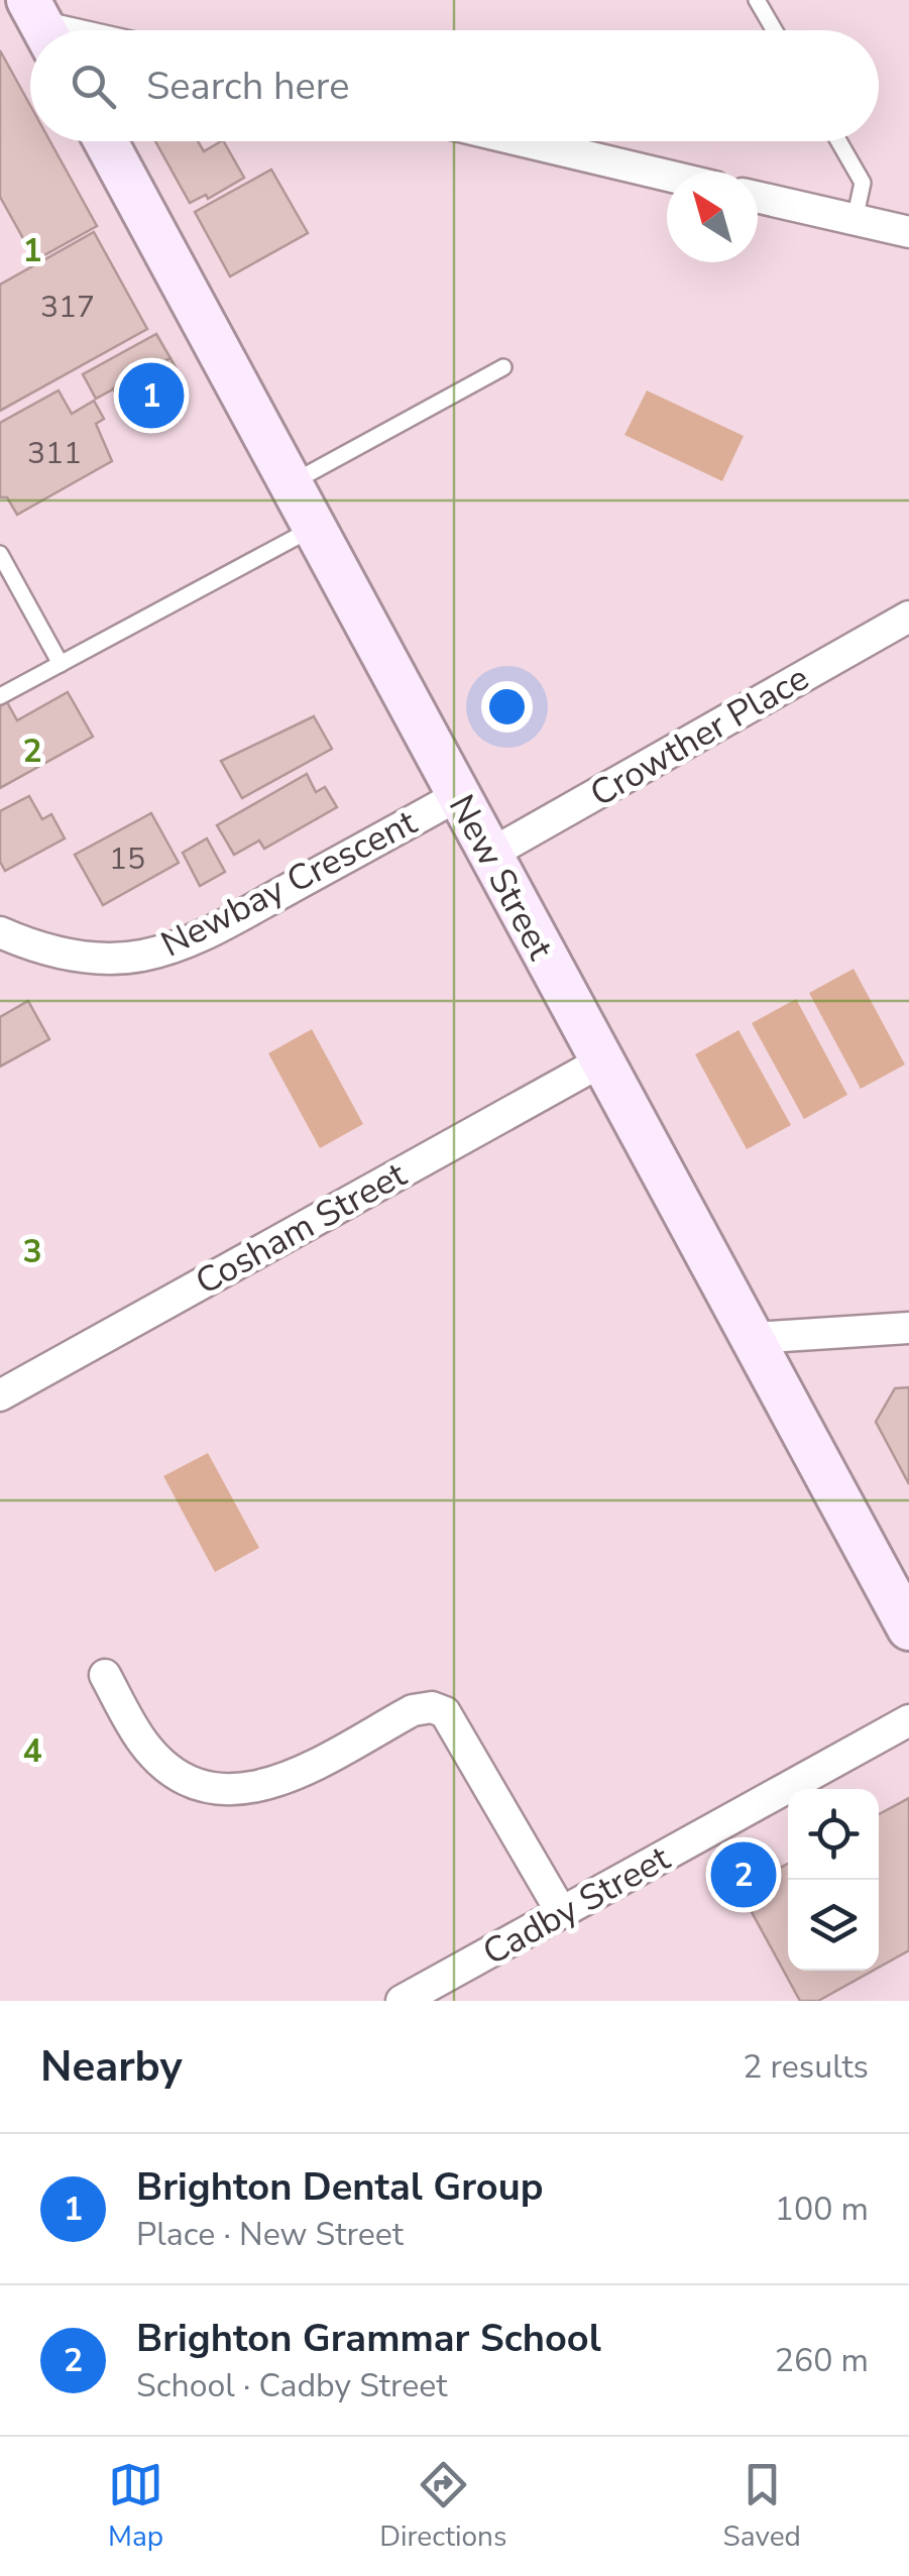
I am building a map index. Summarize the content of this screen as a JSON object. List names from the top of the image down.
{
  "streets": {
    "main road": ["New Street"],
    "street": [
      "Crowther Place",
      "Newbay Crescent",
      "Cosham Street",
      "Cadby Street"
    ]
  },
  "crossings": [
    ["Crowther Place", "New Street"],
    ["New Street", "Newbay Crescent"],
    ["New Street", "Cosham Street"]
  ],
  "house_numbers": ["317", "311", "15"],
  "north": "top left",
  "page": {
    "search": "Search here",
    "pins": ["1", "2"],
    "heading": ["Nearby", "2 results"],
    "list": [
      {
        "mark": "1",
        "name": "Brighton Dental Group",
        "note": "Place · New Street",
        "value": "100 m"
      },
      {
        "mark": "2",
        "name": "Brighton Grammar School",
        "note": "School · Cadby Street",
        "value": "260 m"
      }
    ],
    "nav": ["Map", "Directions", "Saved"]
  },
  "grid": {
    "rows": [
      "1",
      "2",
      "3",
      "4"
    ]
  }
}
